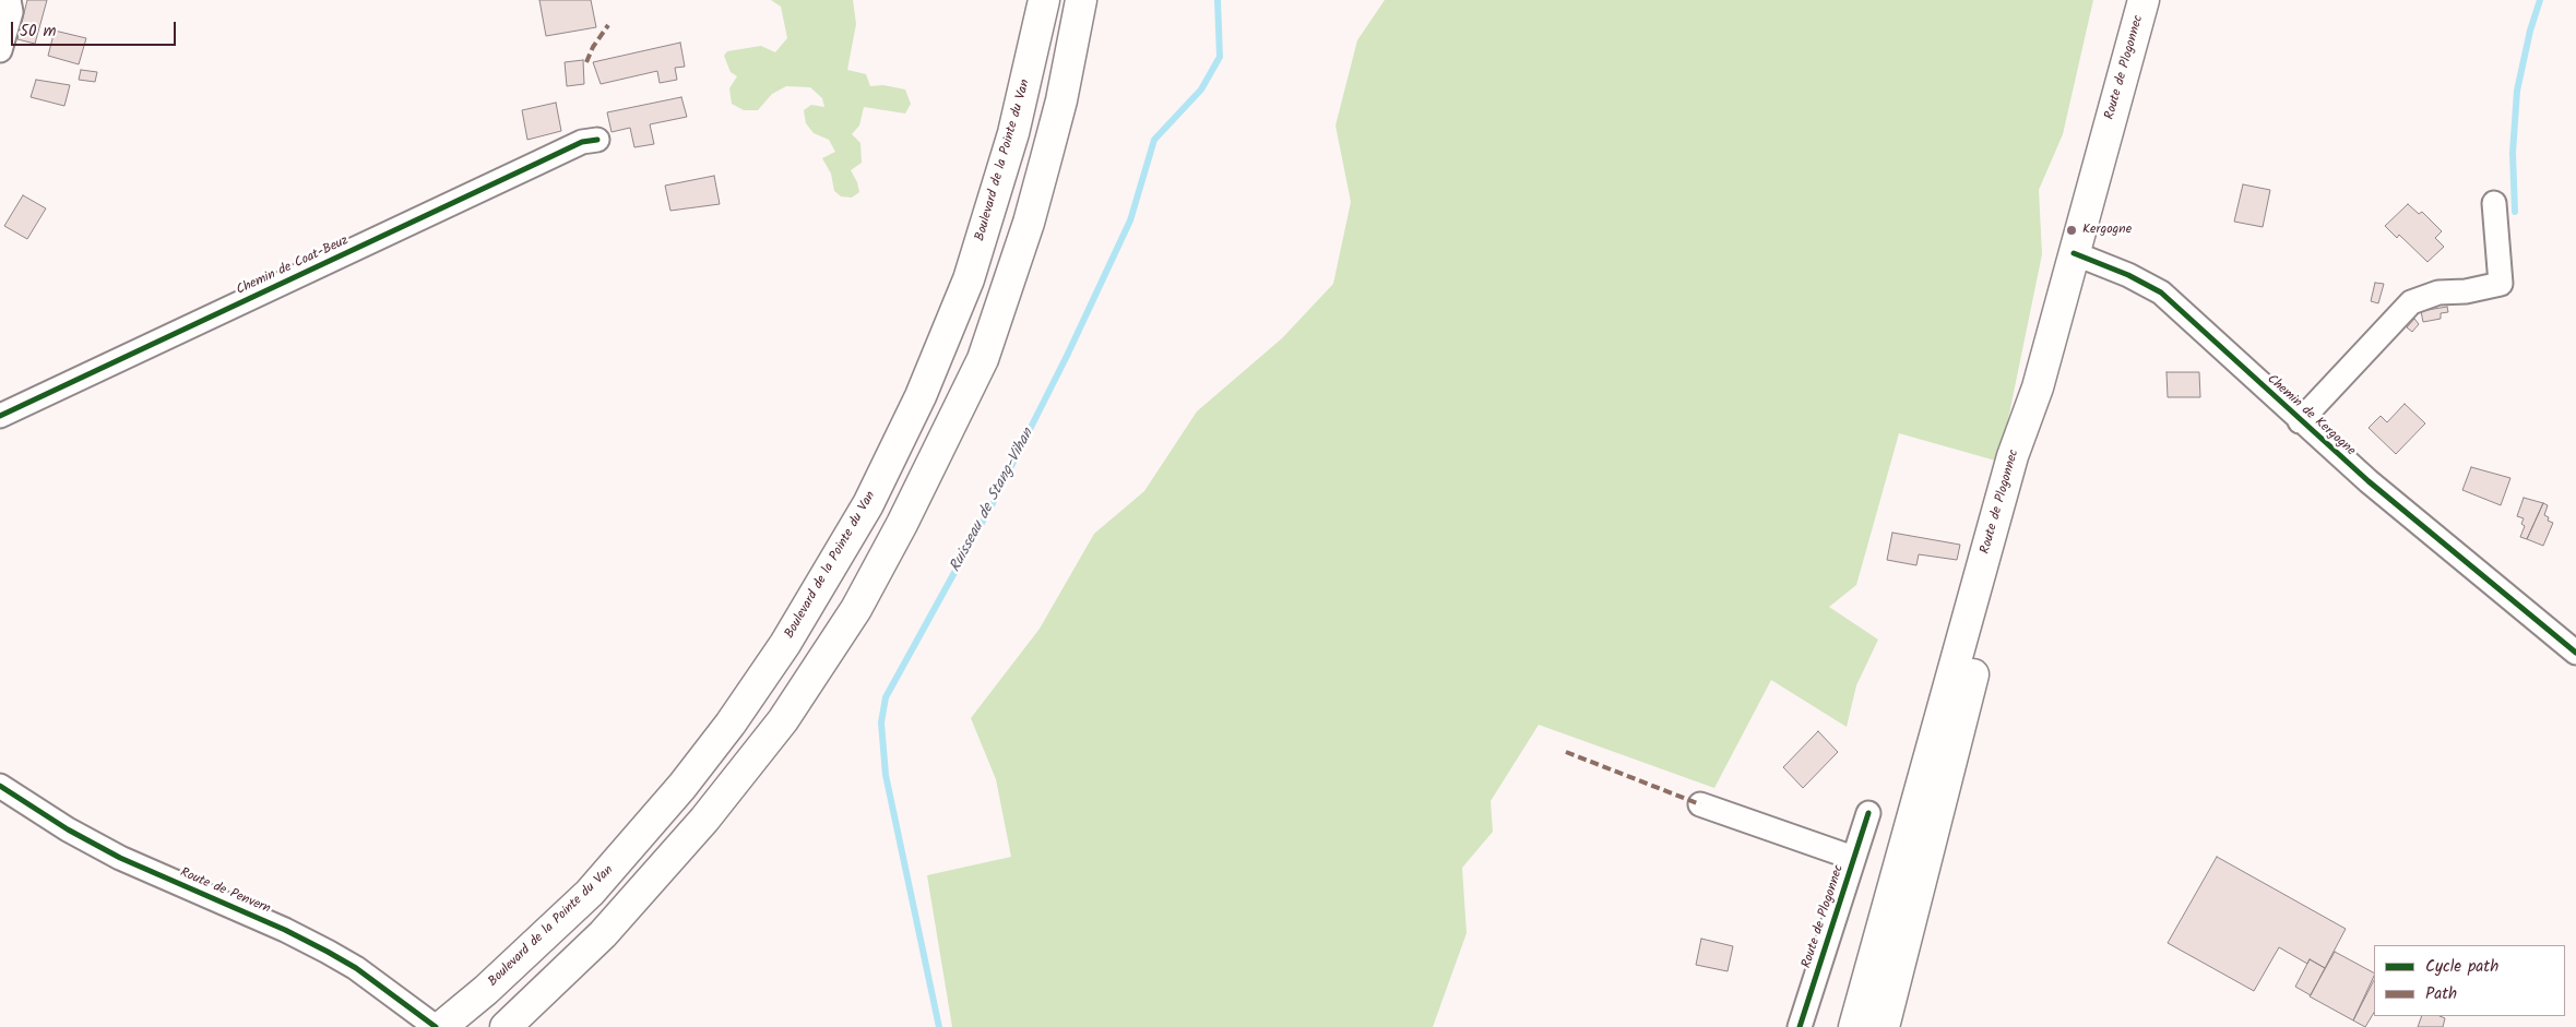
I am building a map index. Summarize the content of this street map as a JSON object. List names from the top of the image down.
{
  "streets": {
    "main road": ["Route de Plogonnec", "Boulevard de la Pointe du Van"],
    "street": ["Chemin de Coat-Beuz", "Chemin de Kergogne", "Route de Penvern"]
  },
  "crossings": [
    ["Route de Plogonnec", "Chemin de Kergogne"]
  ],
  "water": ["Ruisseau de Stang-Vihan"],
  "places": ["Kergogne"],
  "legend": ["Cycle path", "Path"],
  "scale_bar": "50 m"
}
